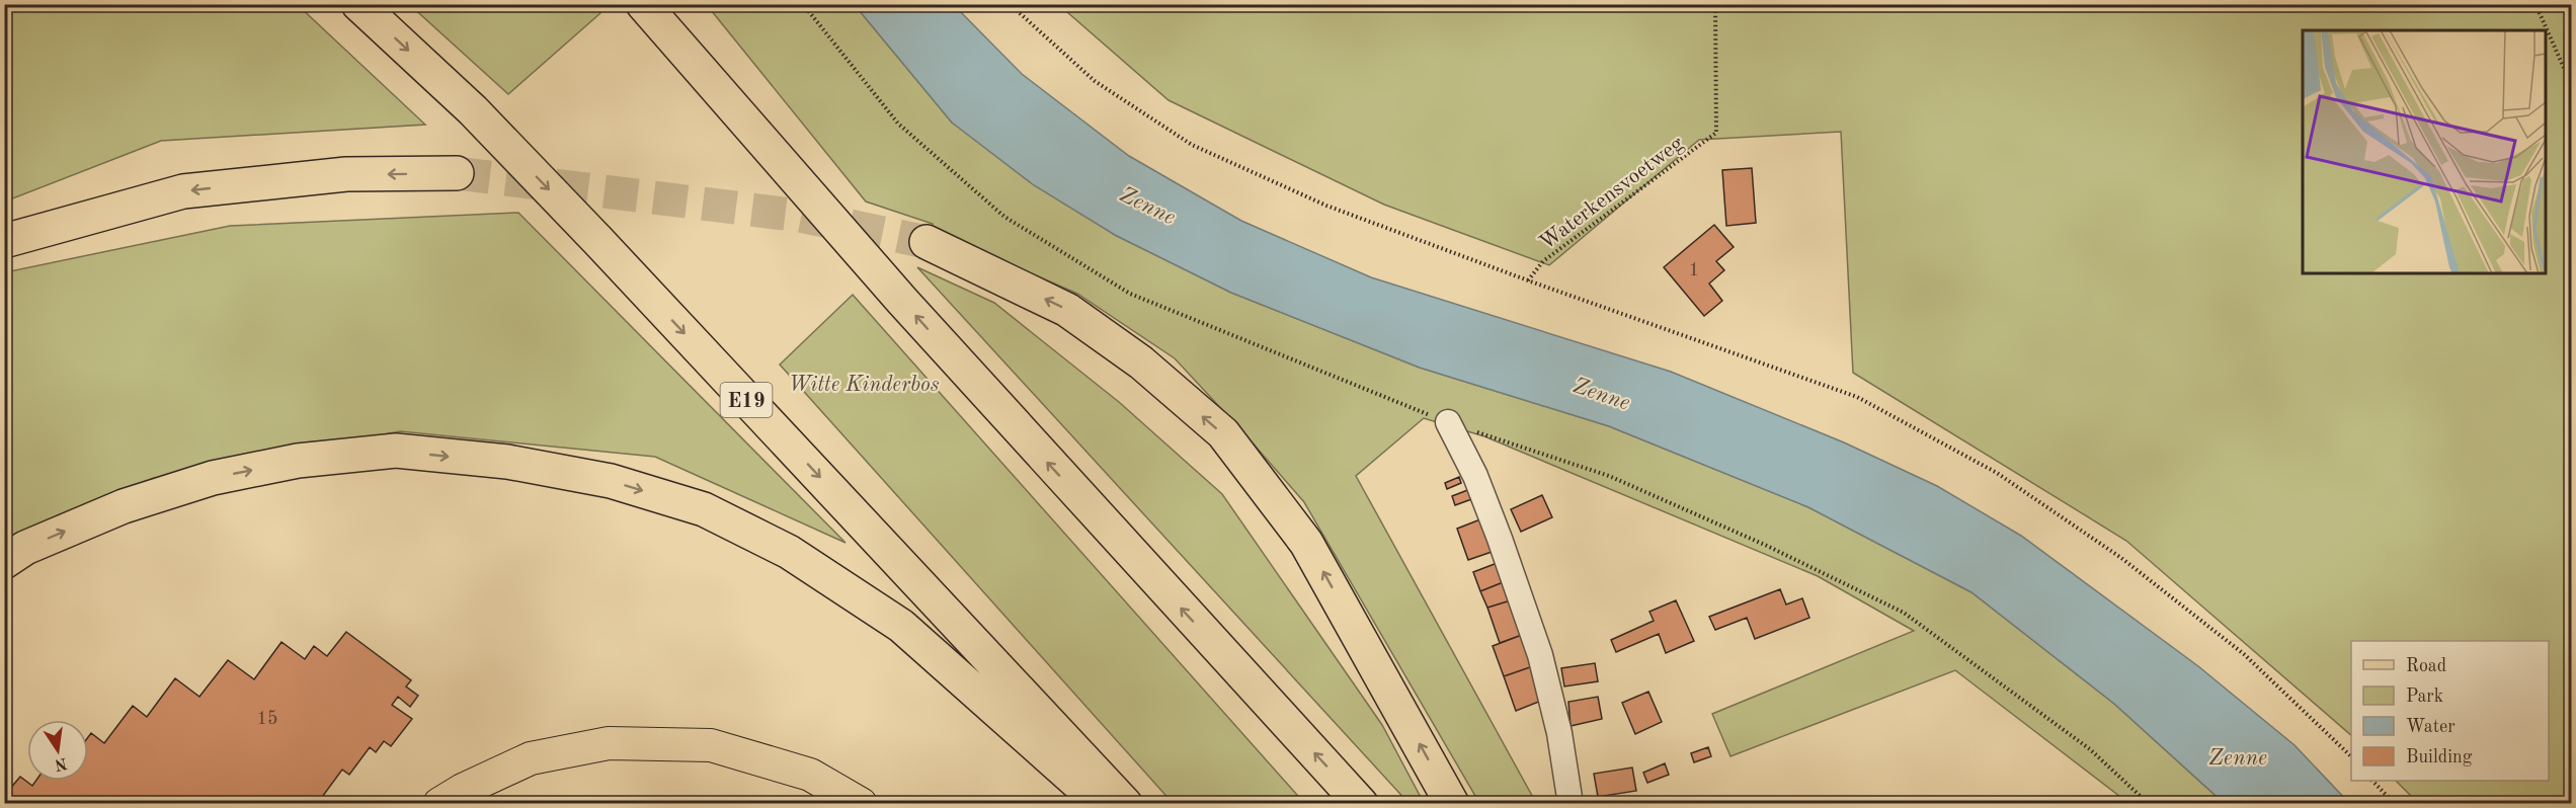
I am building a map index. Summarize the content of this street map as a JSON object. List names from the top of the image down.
{
  "streets": {
    "highway": ["E19"],
    "path": ["Waterkensvoetweg"]
  },
  "water": ["Zenne"],
  "parks": ["Witte Kinderbos"],
  "house_numbers": ["1", "15"],
  "legend": [
    "Road",
    "Park",
    "Water",
    "Building"
  ],
  "north": "bottom"
}
